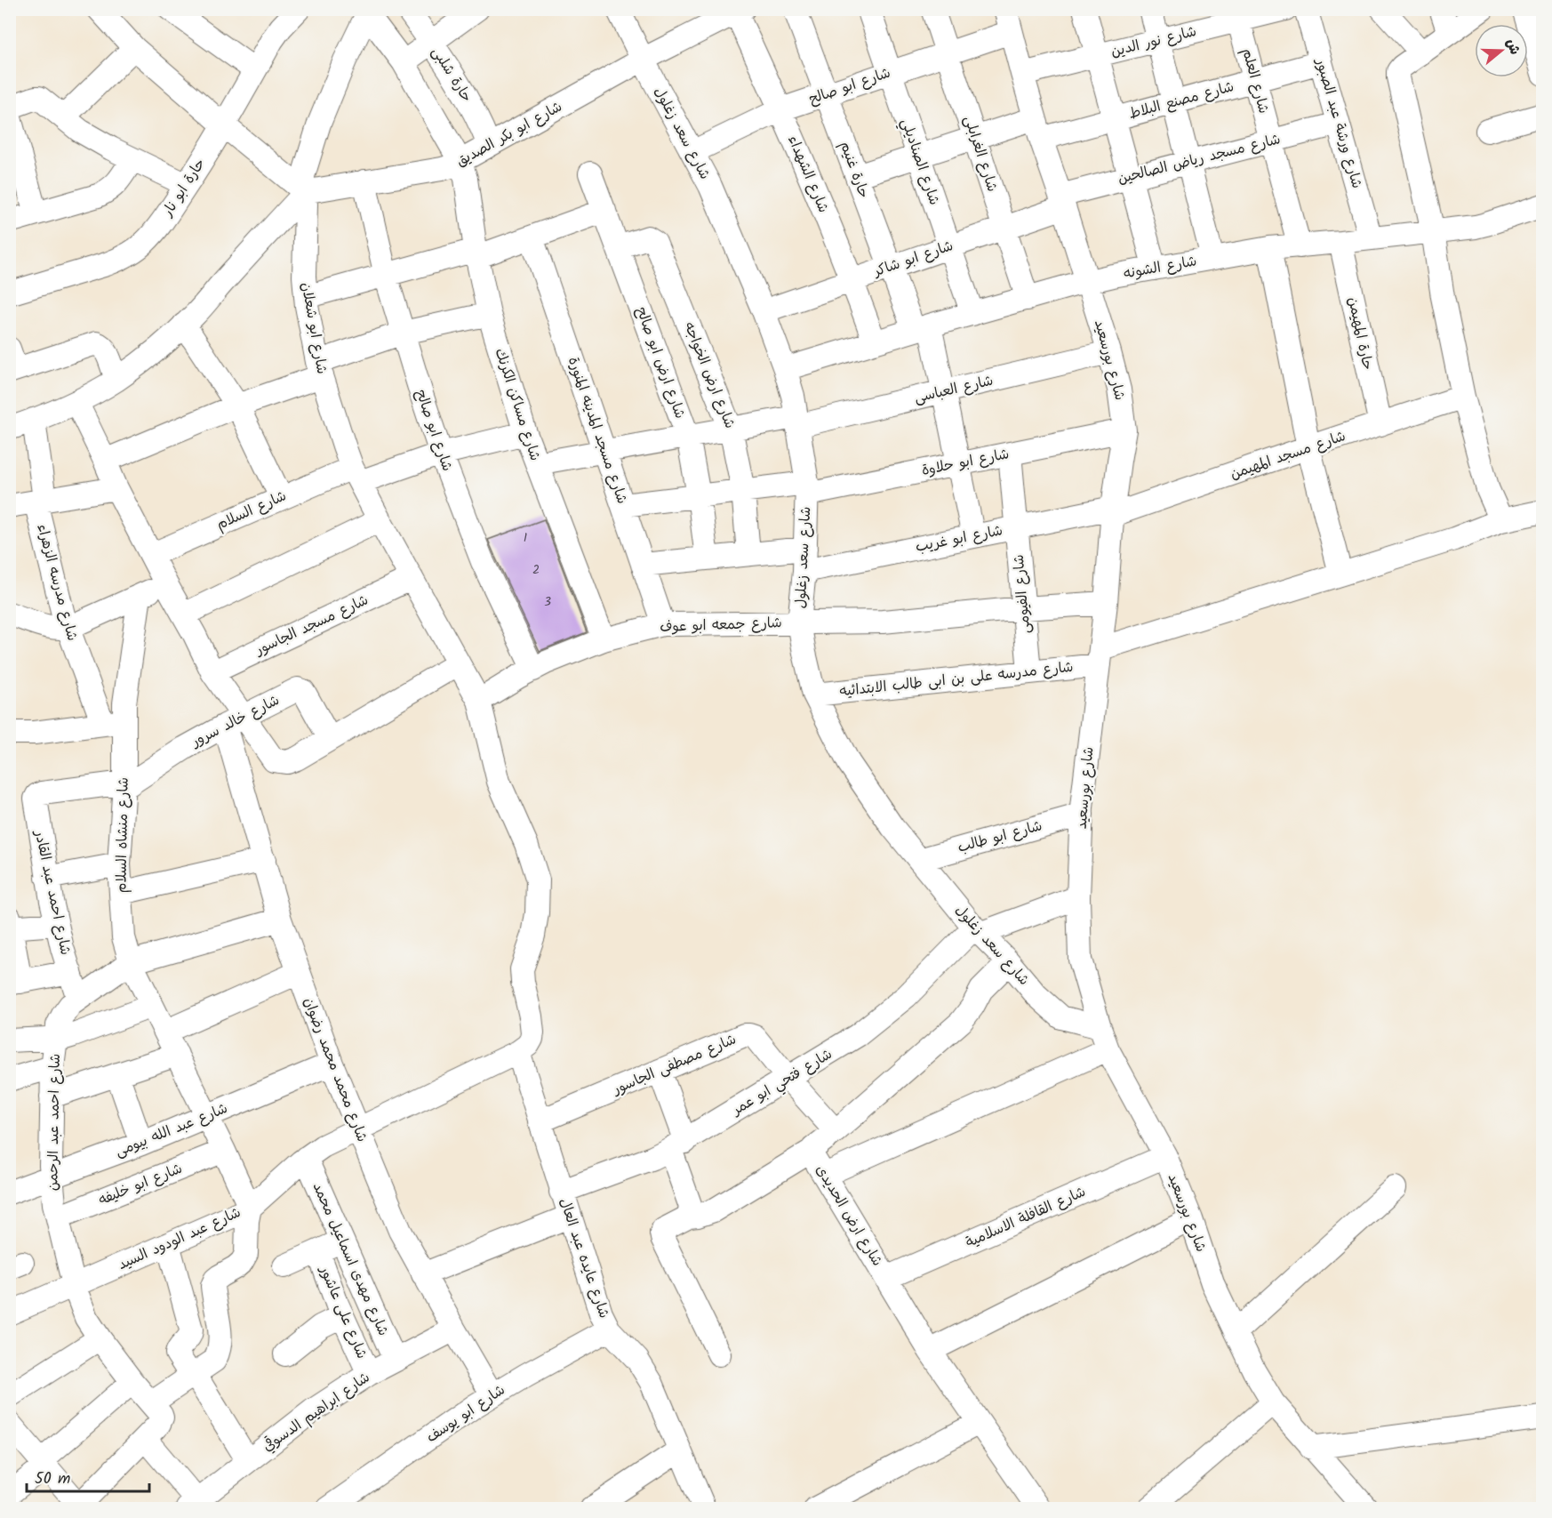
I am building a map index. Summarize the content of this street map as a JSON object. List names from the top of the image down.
{
  "streets": {
    "street": [
      "شارع نور الدين",
      "حارة شلبى",
      "شارع العلم",
      "شارع ابو صالح",
      "شارع مصنع البلاط",
      "شارع ورشة عبد الصبور",
      "شارع سعد زغلول",
      "شارع ابو بكر الصديق",
      "شارع الغرابلى",
      "شارع مسجد رياض الصالحين",
      "شارع الصناديلي",
      "حارة غنيم",
      "شارع الشهداء",
      "حارة ابو نار",
      "شارع ابو شاكر",
      "شارع الشونه",
      "شارع ابو شعلان",
      "حارة المهيمن",
      "شارع بورسعيد",
      "شارع ارض ابو صالح",
      "شارع ارض الخواجه",
      "شارع العباسى",
      "شارع مساكن الكرنك",
      "شارع مسجد المدينه المنورة",
      "شارع مسجد المهيمن",
      "شارع ابو حلاوة",
      "شارع السلام",
      "شارع ابو غريب",
      "شارع مدرسه الزهراء",
      "شارع الفيومى",
      "شارع مسجد الجاسور",
      "شارع جمعه ابو عوف",
      "شارع مدرسه على بن ابى طالب الابتدائيه",
      "شارع خالد سرور",
      "شارع منشاه السلام",
      "شارع ابو طالب",
      "شارع احمد عبد القادر",
      "شارع مصطفى الجاسور",
      "شارع محمد محمد رضوان",
      "شارع فتحي ابو عمر",
      "شارع احمد عبد الرحمن",
      "شارع عبد الله بيومى",
      "شارع ابو خليفه",
      "شارع ارض الحديدى",
      "شارع القافلة الاسلامية",
      "شارع عبد الودود السيد",
      "شارع عايده عبد العال",
      "شارع مهدى اسماعيل محمد",
      "شارع على عاشور",
      "شارع ابراهيم الدسوقي",
      "شارع ابو يوسف"
    ]
  },
  "crossings": [
    ["شارع نور الدين", "شارع العلم"],
    ["شارع نور الدين", "شارع بورسعيد"],
    ["حارة شلبى", "شارع ابو بكر الصديق"],
    ["شارع العلم", "شارع مصنع البلاط"],
    ["شارع العلم", "شارع مسجد رياض الصالحين"],
    ["شارع العلم", "شارع الشونه"],
    ["شارع ابو صالح", "شارع سعد زغلول"],
    ["شارع ابو صالح", "شارع ابو بكر الصديق"],
    ["شارع ابو صالح", "شارع الغرابلى"],
    ["شارع ابو صالح", "شارع الصناديلي"],
    ["شارع ابو صالح", "حارة غنيم"],
    ["شارع ابو صالح", "شارع الشهداء"],
    ["شارع ابو صالح", "شارع بورسعيد"],
    ["شارع ابو صالح", "شارع السلام"],
    ["شارع ابو صالح", "شارع جمعه ابو عوف"],
    ["شارع مصنع البلاط", "شارع ورشة عبد الصبور"],
    ["شارع مصنع البلاط", "شارع الغرابلى"],
    ["شارع مصنع البلاط", "شارع الصناديلي"],
    ["شارع مصنع البلاط", "حارة غنيم"],
    ["شارع مصنع البلاط", "شارع بورسعيد"],
    ["شارع ورشة عبد الصبور", "شارع مسجد رياض الصالحين"],
    ["شارع ورشة عبد الصبور", "شارع الشونه"],
    ["شارع سعد زغلول", "شارع ابو بكر الصديق"],
    ["شارع سعد زغلول", "شارع ابو شاكر"],
    ["شارع سعد زغلول", "شارع الشونه"],
    ["شارع سعد زغلول", "شارع بورسعيد"],
    ["شارع سعد زغلول", "شارع العباسى"],
    ["شارع سعد زغلول", "شارع ابو حلاوة"],
    ["شارع سعد زغلول", "شارع ابو غريب"],
    ["شارع سعد زغلول", "شارع جمعه ابو عوف"],
    ["شارع سعد زغلول", "شارع مدرسه على بن ابى طالب الابتدائيه"],
    ["شارع سعد زغلول", "شارع ابو طالب"],
    ["شارع سعد زغلول", "شارع فتحي ابو عمر"],
    ["شارع سعد زغلول", "شارع ارض الحديدى"],
    ["شارع ابو بكر الصديق", "شارع الشهداء"],
    ["شارع ابو بكر الصديق", "شارع ابو شعلان"],
    ["شارع ابو بكر الصديق", "شارع مساكن الكرنك"],
    ["شارع الغرابلى", "شارع ابو شاكر"],
    ["شارع الغرابلى", "شارع الشونه"],
    ["شارع مسجد رياض الصالحين", "شارع ابو شاكر"],
    ["شارع مسجد رياض الصالحين", "شارع بورسعيد"],
    ["شارع الصناديلي", "شارع ابو شاكر"],
    ["شارع الصناديلي", "شارع الشونه"],
    ["حارة غنيم", "شارع ابو شاكر"],
    ["حارة غنيم", "شارع الشونه"],
    ["حارة غنيم", "شارع العباسى"],
    ["حارة غنيم", "شارع ابو حلاوة"],
    ["حارة غنيم", "شارع ابو غريب"],
    ["شارع الشهداء", "شارع ابو شاكر"],
    ["شارع الشهداء", "شارع الشونه"],
    ["شارع ابو شاكر", "شارع بورسعيد"],
    ["شارع الشونه", "حارة المهيمن"],
    ["شارع الشونه", "شارع بورسعيد"],
    ["شارع ابو شعلان", "شارع السلام"],
    ["شارع ابو شعلان", "شارع مسجد الجاسور"],
    ["شارع ابو شعلان", "شارع جمعه ابو عوف"],
    ["شارع ابو شعلان", "شارع عبد الودود السيد"],
    ["شارع ابو شعلان", "شارع عايده عبد العال"],
    ["حارة المهيمن", "شارع مسجد المهيمن"],
    ["شارع بورسعيد", "شارع العباسى"],
    ["شارع بورسعيد", "شارع مسجد المهيمن"],
    ["شارع بورسعيد", "شارع ابو حلاوة"],
    ["شارع بورسعيد", "شارع ابو غريب"],
    ["شارع بورسعيد", "شارع جمعه ابو عوف"],
    ["شارع بورسعيد", "شارع مدرسه على بن ابى طالب الابتدائيه"],
    ["شارع بورسعيد", "شارع ابو طالب"],
    ["شارع بورسعيد", "شارع القافلة الاسلامية"],
    ["شارع ارض ابو صالح", "شارع ارض الخواجه"],
    ["شارع ارض ابو صالح", "شارع العباسى"],
    ["شارع ارض ابو صالح", "شارع ابو غريب"],
    ["شارع ارض الخواجه", "شارع العباسى"],
    ["شارع ارض الخواجه", "شارع ابو غريب"],
    ["شارع العباسى", "شارع مساكن الكرنك"],
    ["شارع العباسى", "شارع مسجد المدينه المنورة"],
    ["شارع مساكن الكرنك", "شارع السلام"],
    ["شارع مساكن الكرنك", "شارع جمعه ابو عوف"],
    ["شارع مسجد المدينه المنورة", "شارع ابو غريب"],
    ["شارع مسجد المدينه المنورة", "شارع جمعه ابو عوف"],
    ["شارع مسجد المهيمن", "شارع ابو غريب"],
    ["شارع ابو حلاوة", "شارع الفيومى"],
    ["شارع ابو غريب", "شارع الفيومى"],
    ["شارع مدرسه الزهراء", "شارع منشاه السلام"],
    ["شارع الفيومى", "شارع جمعه ابو عوف"],
    ["شارع الفيومى", "شارع مدرسه على بن ابى طالب الابتدائيه"],
    ["شارع خالد سرور", "شارع منشاه السلام"],
    ["شارع خالد سرور", "شارع احمد عبد القادر"],
    ["شارع خالد سرور", "شارع محمد محمد رضوان"],
    ["شارع منشاه السلام", "شارع احمد عبد القادر"],
    ["شارع منشاه السلام", "شارع احمد عبد الرحمن"],
    ["شارع منشاه السلام", "شارع عبد الله بيومى"],
    ["شارع منشاه السلام", "شارع ابو خليفه"],
    ["شارع منشاه السلام", "شارع عبد الودود السيد"],
    ["شارع احمد عبد القادر", "شارع احمد عبد الرحمن"],
    ["شارع مصطفى الجاسور", "شارع فتحي ابو عمر"],
    ["شارع مصطفى الجاسور", "شارع ارض الحديدى"],
    ["شارع مصطفى الجاسور", "شارع عايده عبد العال"],
    ["شارع محمد محمد رضوان", "شارع احمد عبد الرحمن"],
    ["شارع محمد محمد رضوان", "شارع عبد الله بيومى"],
    ["شارع محمد محمد رضوان", "شارع عبد الودود السيد"],
    ["شارع محمد محمد رضوان", "شارع ابراهيم الدسوقي"],
    ["شارع محمد محمد رضوان", "شارع ابو يوسف"],
    ["شارع فتحي ابو عمر", "شارع عايده عبد العال"],
    ["شارع احمد عبد الرحمن", "شارع عبد الله بيومى"],
    ["شارع احمد عبد الرحمن", "شارع ابو خليفه"],
    ["شارع احمد عبد الرحمن", "شارع عبد الودود السيد"],
    ["شارع ارض الحديدى", "شارع القافلة الاسلامية"],
    ["شارع عبد الودود السيد", "شارع عايده عبد العال"],
    ["شارع عبد الودود السيد", "شارع مهدى اسماعيل محمد"],
    ["شارع عايده عبد العال", "شارع ابو يوسف"],
    ["شارع مهدى اسماعيل محمد", "شارع ابراهيم الدسوقي"],
    ["شارع على عاشور", "شارع ابراهيم الدسوقي"]
  ],
  "house_numbers": ["1", "2", "3"],
  "scale_bar": "50 m",
  "north": "right"
}
